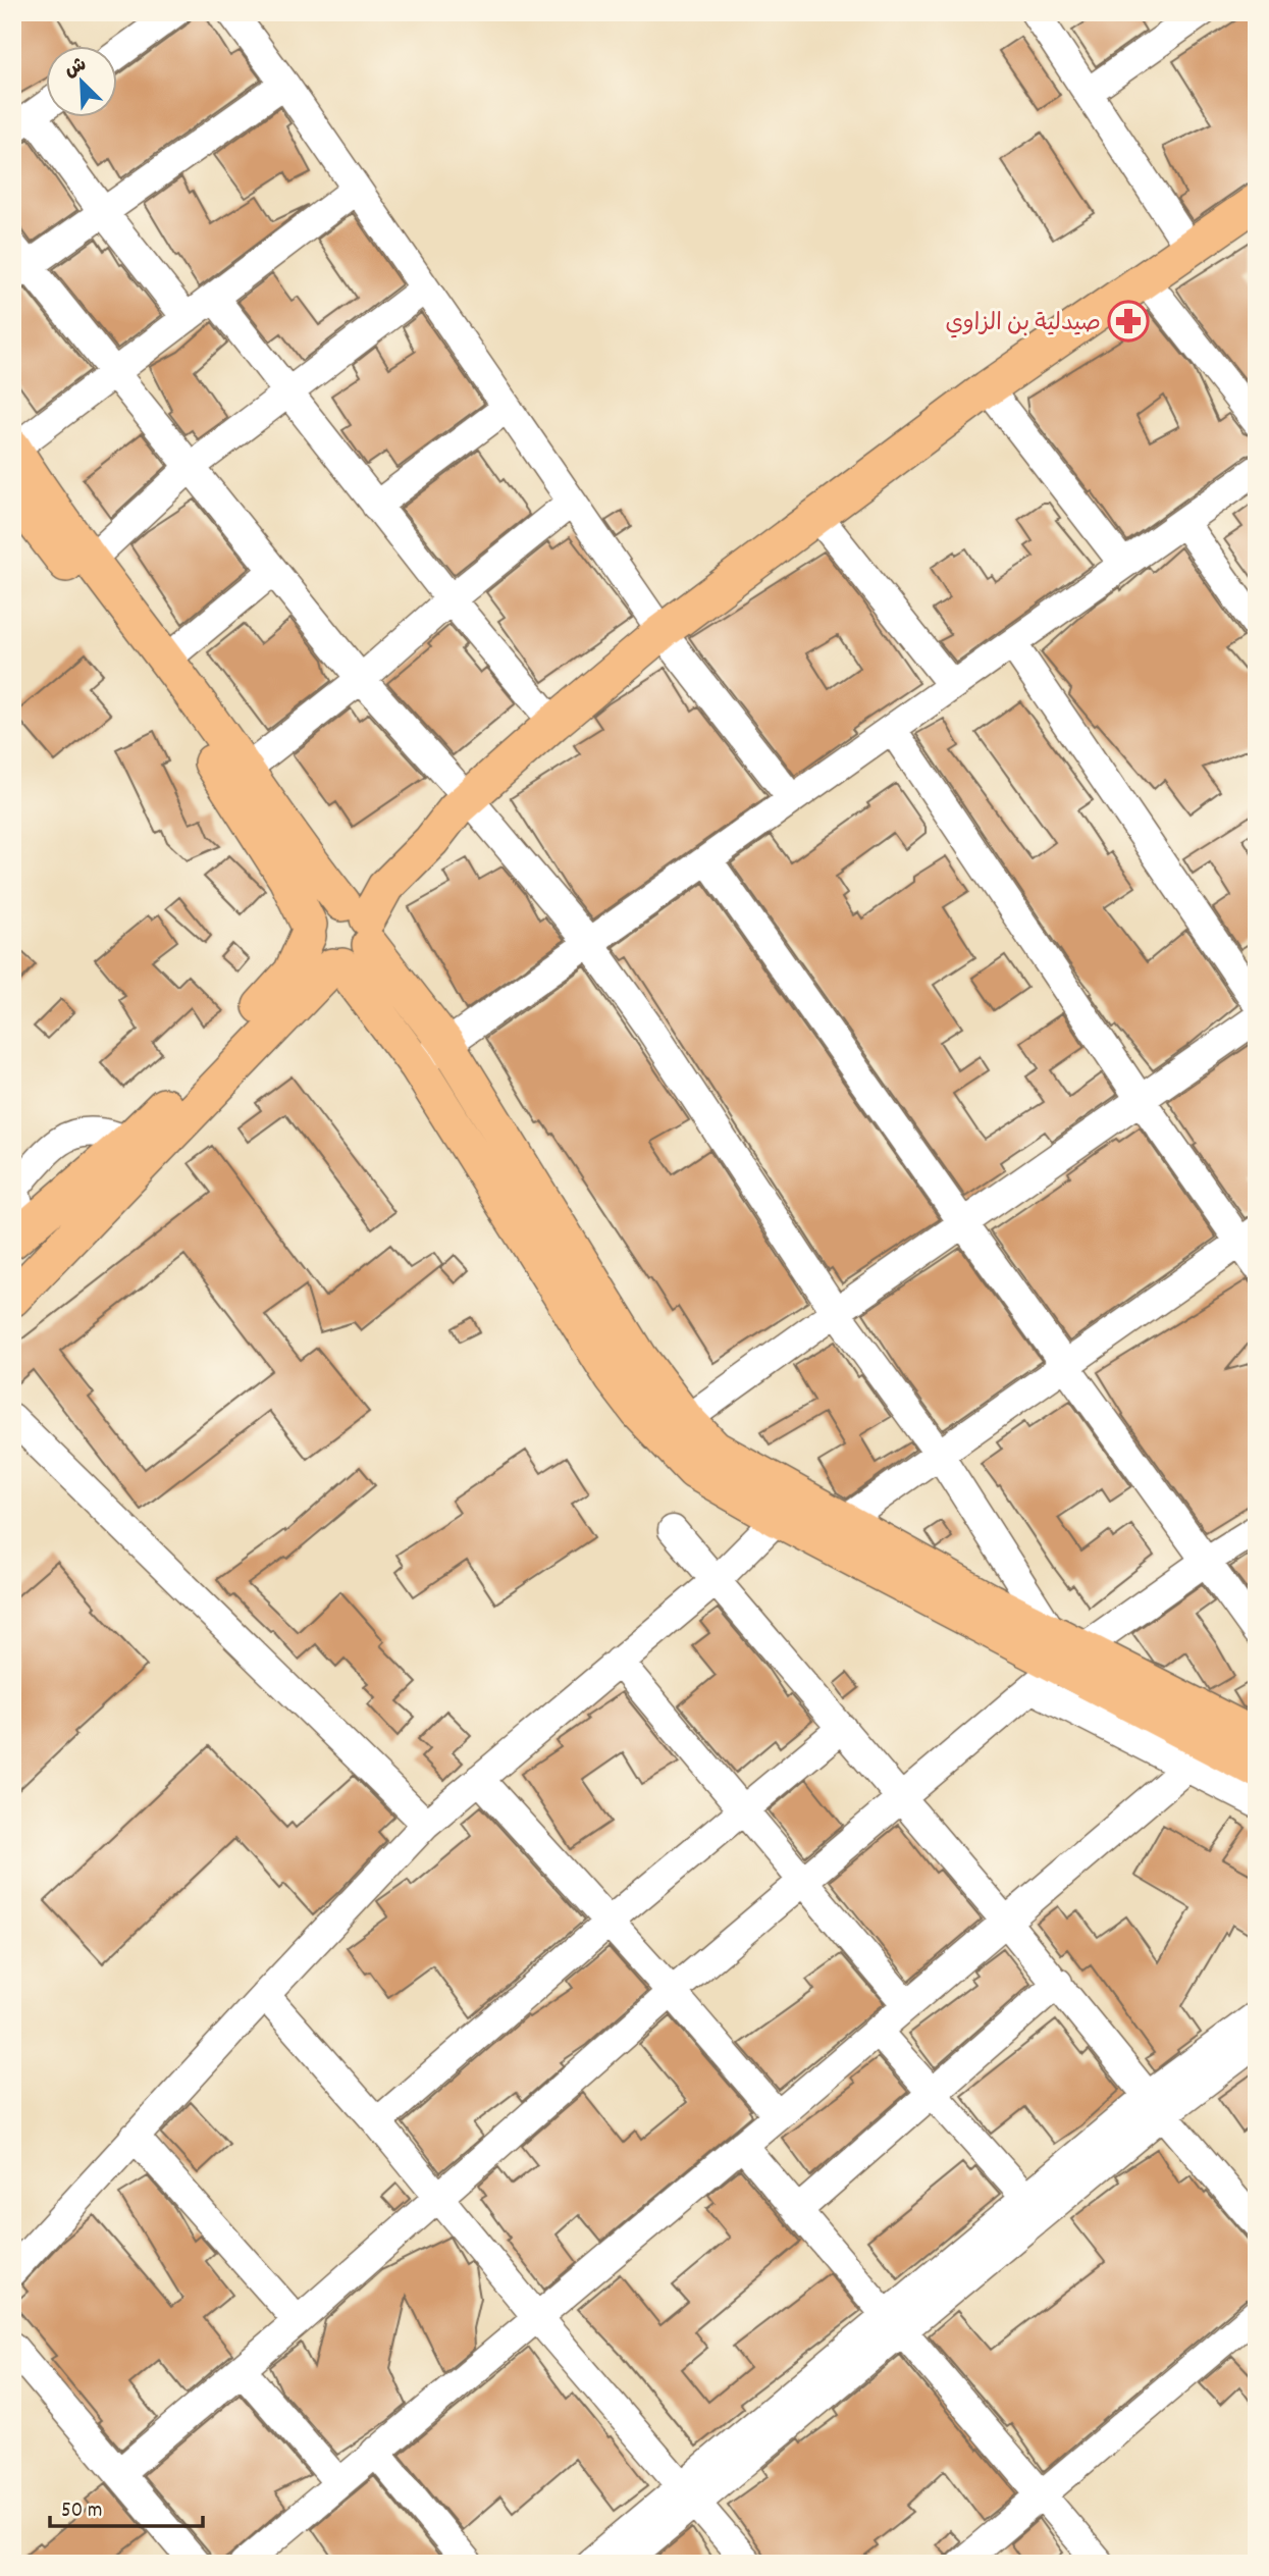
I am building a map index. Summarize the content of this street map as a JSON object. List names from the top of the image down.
{
  "places": {
    "pharmacy": ["صيدلية بن الزاوي"]
  },
  "scale_bar": "50 m",
  "north": "top left"
}
